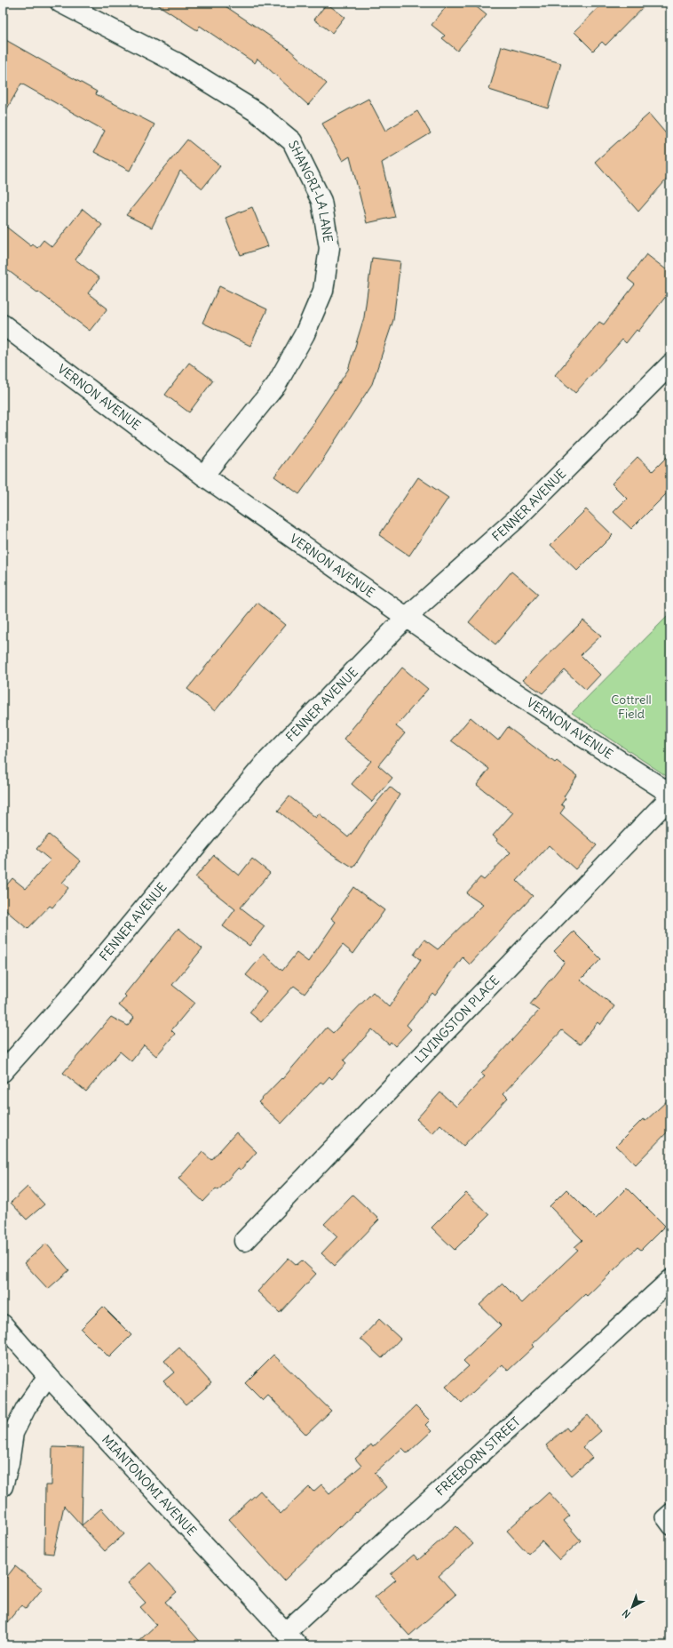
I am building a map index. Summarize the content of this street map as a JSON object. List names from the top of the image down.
{
  "streets": {
    "street": [
      "SHANGRI-LA LANE",
      "VERNON AVENUE",
      "FENNER AVENUE",
      "LIVINGSTON PLACE",
      "FREEBORN STREET",
      "MIANTONOMI AVENUE"
    ]
  },
  "crossings": [
    ["SHANGRI-LA LANE", "VERNON AVENUE"],
    ["VERNON AVENUE", "FENNER AVENUE"],
    ["FREEBORN STREET", "MIANTONOMI AVENUE"]
  ],
  "parks": ["Cottrell Field"],
  "north": "bottom left"
}
